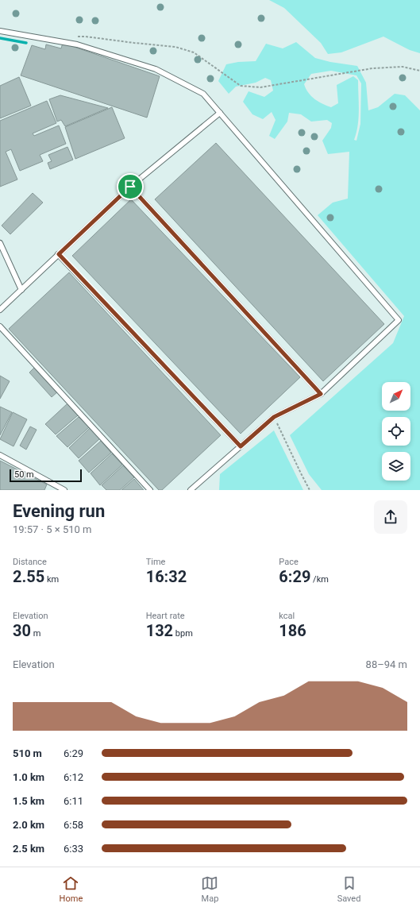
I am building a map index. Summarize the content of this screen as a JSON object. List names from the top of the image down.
{
  "scale_bar": "50 m",
  "north": "top right",
  "page": {
    "scale": "50 m",
    "heading": ["Evening run", "19:57 · 5 × 510 m"],
    "stats": [
      ["Distance", "2.55 km"],
      ["Time", "16:32"],
      ["Pace", "6:29 /km"],
      ["Elevation", "30 m"],
      ["Heart rate", "132 bpm"],
      ["kcal", "186"]
    ],
    "chart": ["Elevation", "88–94 m"],
    "list": [
      {
        "name": "510 m",
        "note": "6:29"
      },
      {
        "name": "1.0 km",
        "note": "6:12"
      },
      {
        "name": "1.5 km",
        "note": "6:11"
      },
      {
        "name": "2.0 km",
        "note": "6:58"
      },
      {
        "name": "2.5 km",
        "note": "6:33"
      }
    ],
    "tabs": ["Home", "Map", "Saved"]
  }
}
